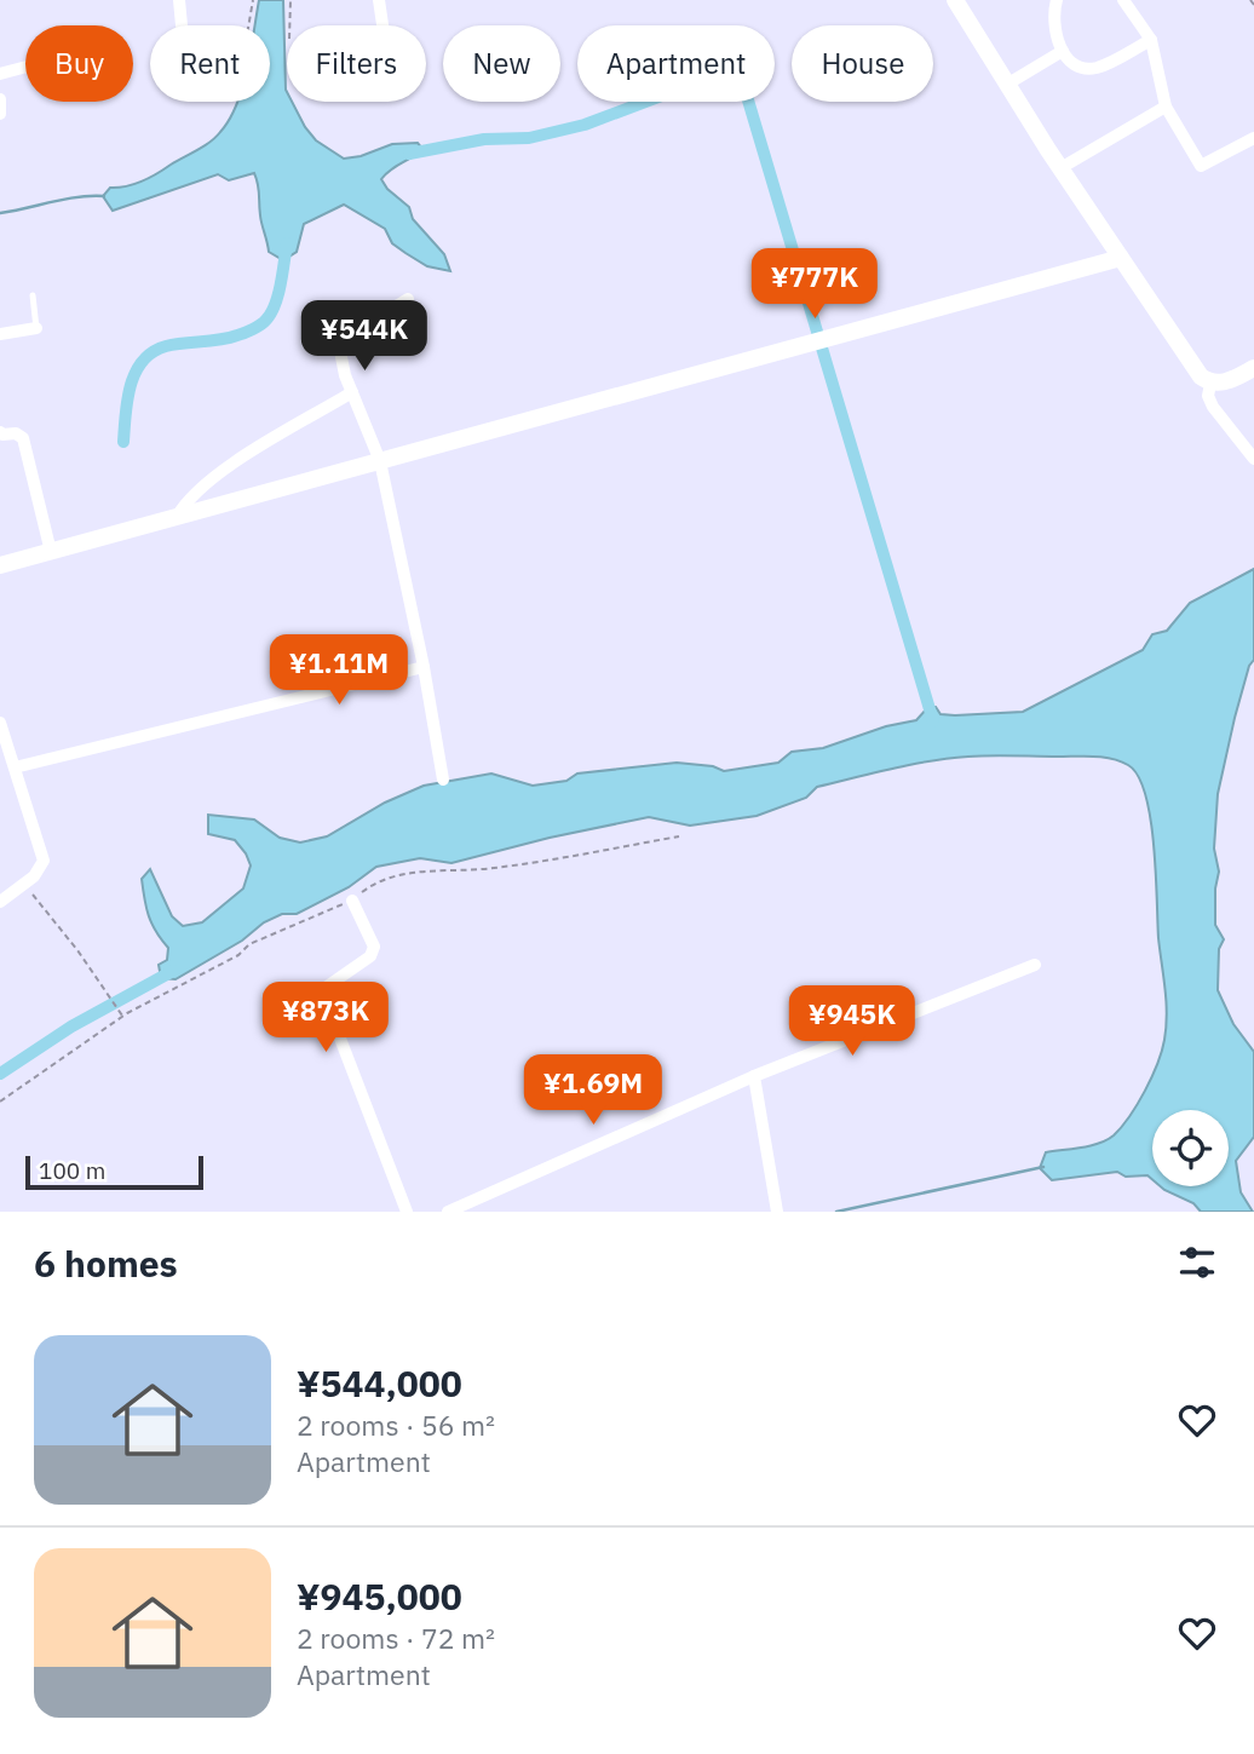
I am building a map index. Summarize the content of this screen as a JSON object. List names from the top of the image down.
{
  "scale_bar": "100 m",
  "page": {
    "chip": [
      "Buy",
      "Rent",
      "Filters",
      "New",
      "Apartment",
      "House"
    ],
    "price": [
      "¥777K",
      "¥544K",
      "¥1.11M",
      "¥873K",
      "¥945K",
      "¥1.69M"
    ],
    "scale": "100 m",
    "heading": "6 homes",
    "list": [
      {
        "name": "¥544,000",
        "note": "2 rooms · 56 m² · Apartment"
      },
      {
        "name": "¥945,000",
        "note": "2 rooms · 72 m² · Apartment"
      }
    ]
  }
}
